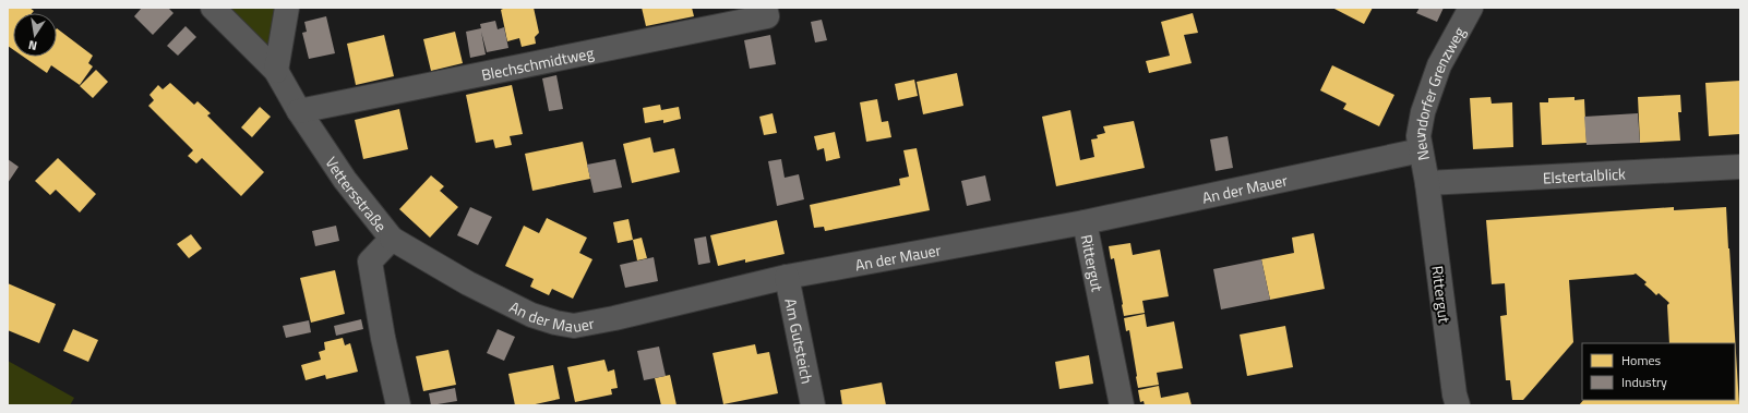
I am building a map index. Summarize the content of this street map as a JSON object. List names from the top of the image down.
{
  "streets": {
    "street": [
      "Blechschmidtweg",
      "Neundorfer Grenzweg",
      "Elstertalblick",
      "An der Mauer",
      "Vettersstraße",
      "Rittergut",
      "Am Gutsteich"
    ]
  },
  "crossings": [
    ["Blechschmidtweg", "Vettersstraße"],
    ["Neundorfer Grenzweg", "Elstertalblick"],
    ["Neundorfer Grenzweg", "An der Mauer"],
    ["Neundorfer Grenzweg", "Rittergut"],
    ["Elstertalblick", "Rittergut"],
    ["An der Mauer", "Vettersstraße"],
    ["An der Mauer", "Rittergut"],
    ["An der Mauer", "Am Gutsteich"]
  ],
  "legend": ["Homes", "Industry"],
  "north": "bottom"
}
